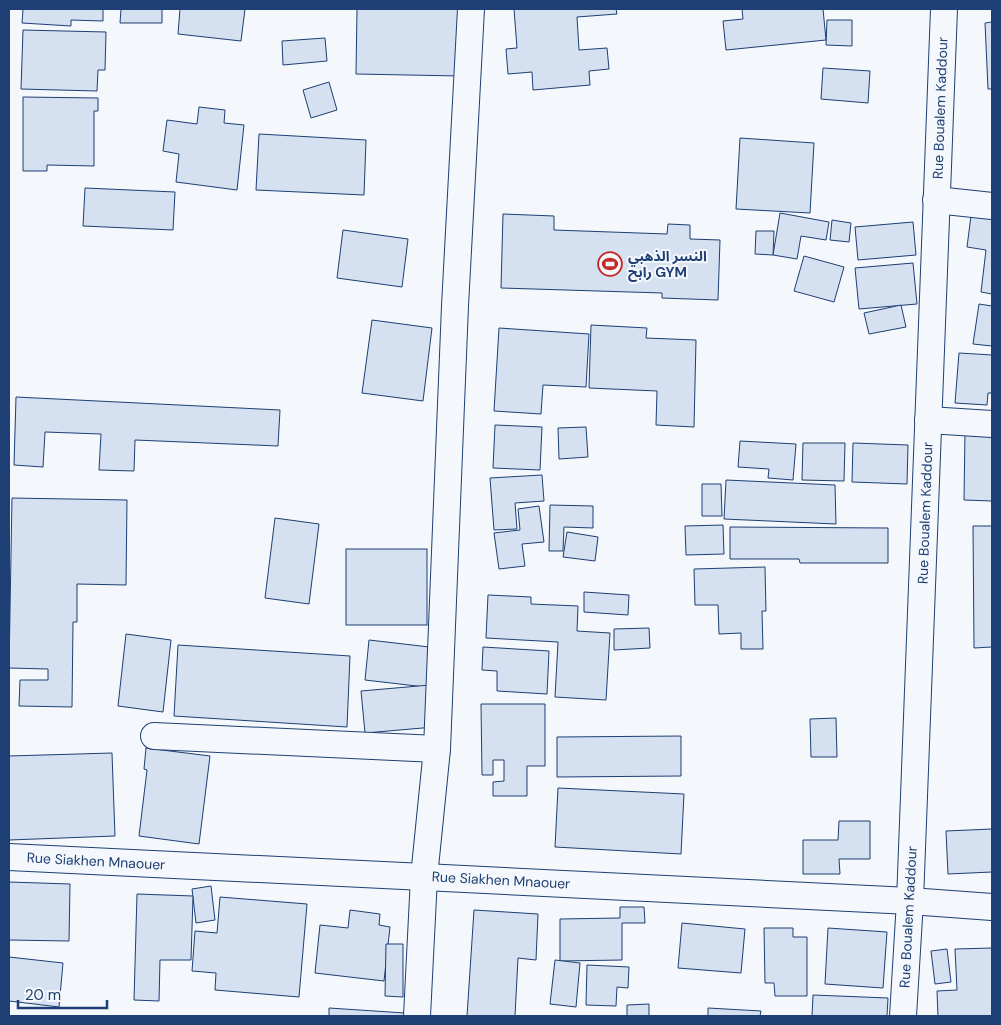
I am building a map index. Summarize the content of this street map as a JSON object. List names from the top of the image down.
{
  "streets": {
    "street": ["Rue Boualem Kaddour", "Rue Siakhen Mnaouer"]
  },
  "crossings": [
    ["Rue Boualem Kaddour", "Rue Siakhen Mnaouer"]
  ],
  "places": {
    "sports": ["النسر الذهبي رابح GYM"]
  },
  "scale_bar": "20 m"
}
